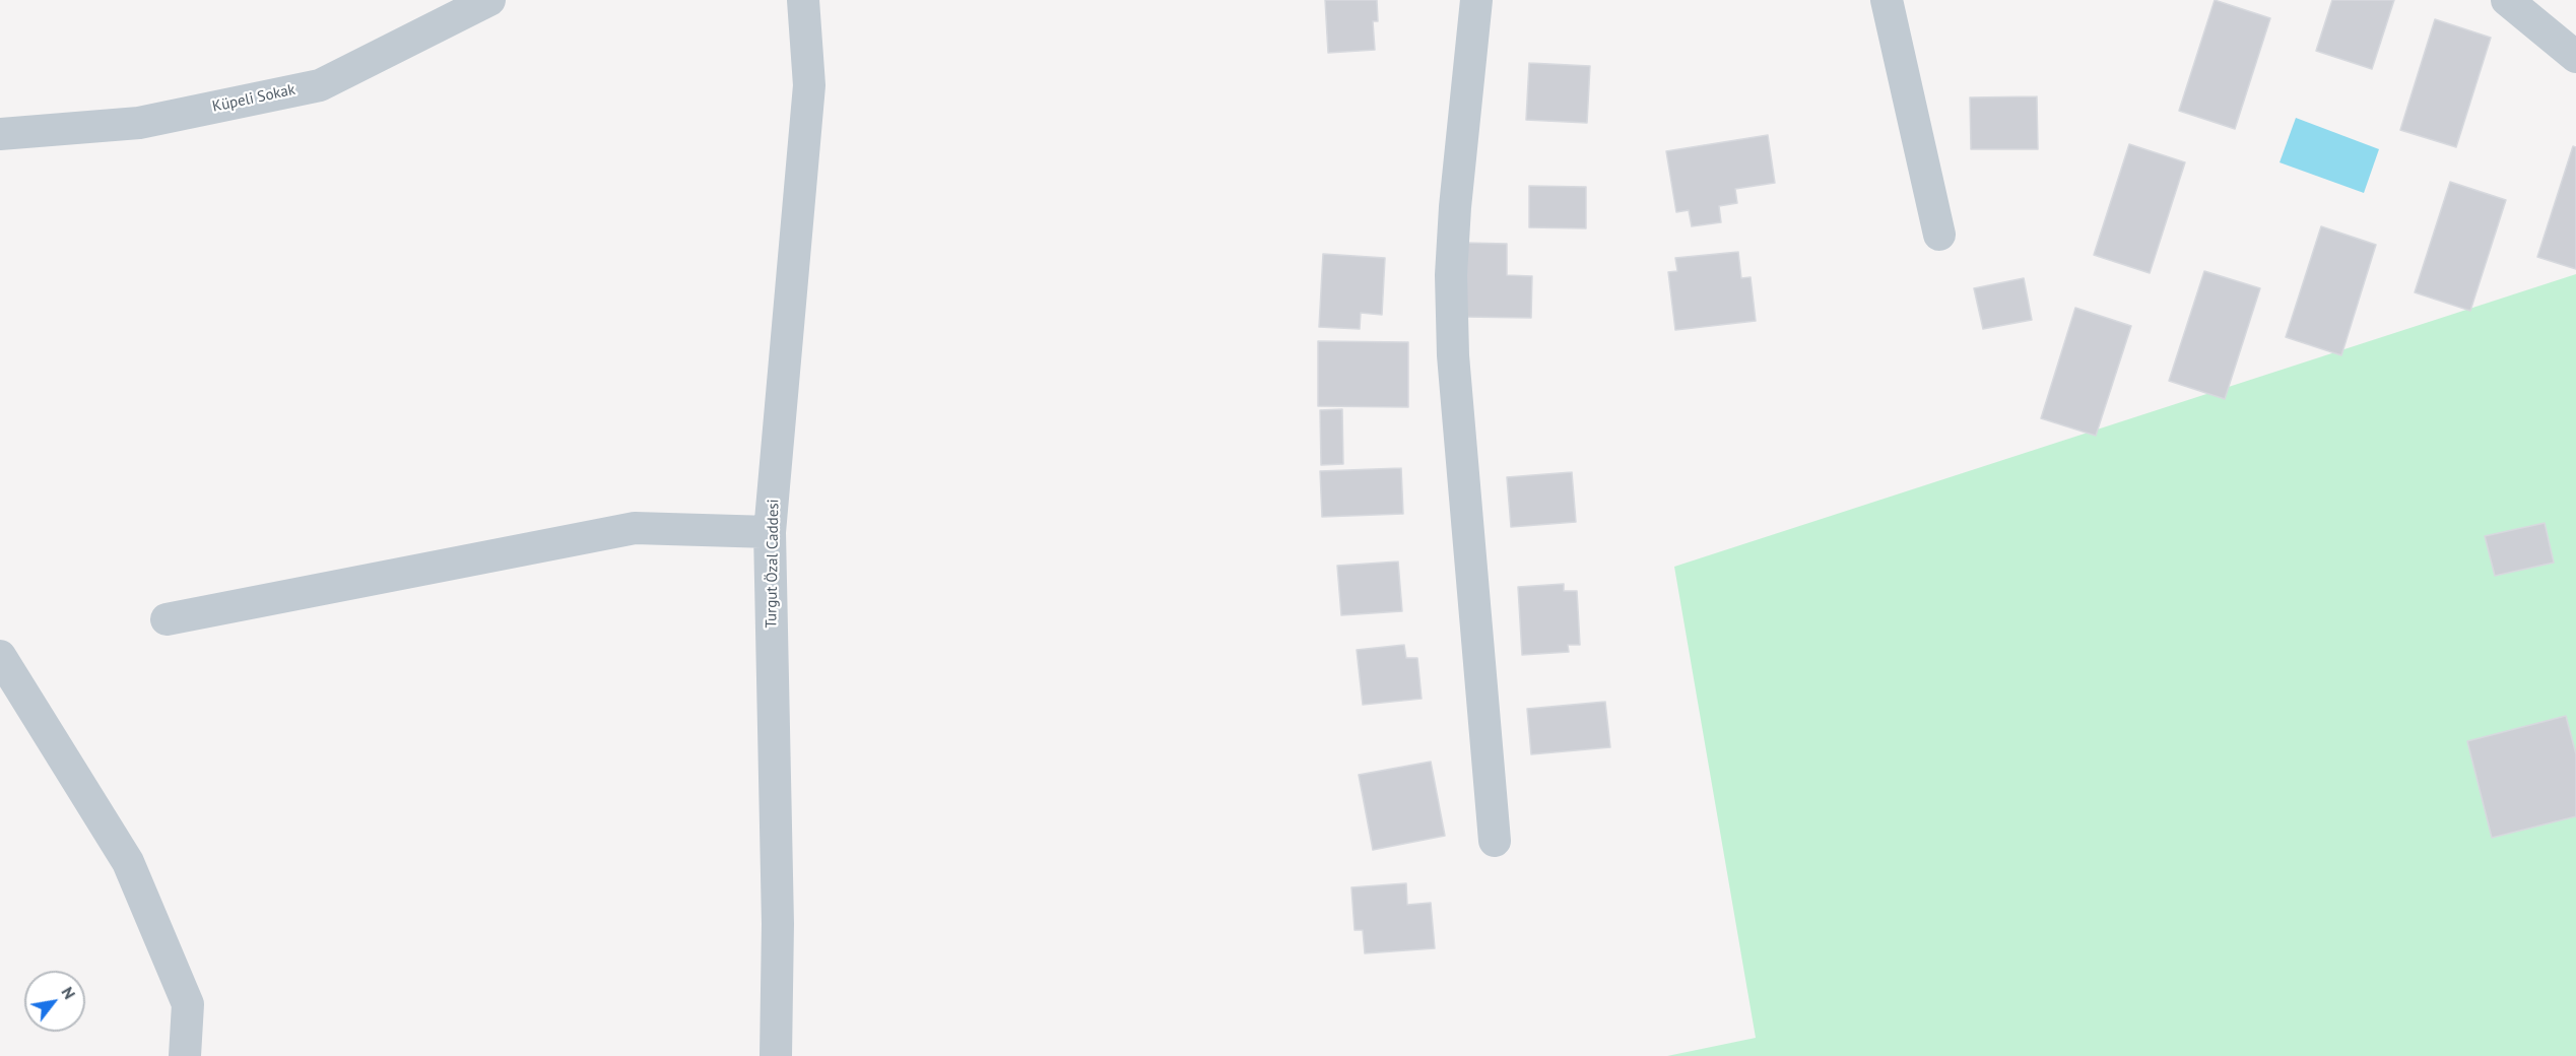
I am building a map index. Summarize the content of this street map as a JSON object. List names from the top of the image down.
{
  "streets": {
    "street": ["Küpeli Sokak", "Turgut Özal Caddesi"]
  },
  "north": "top right"
}
